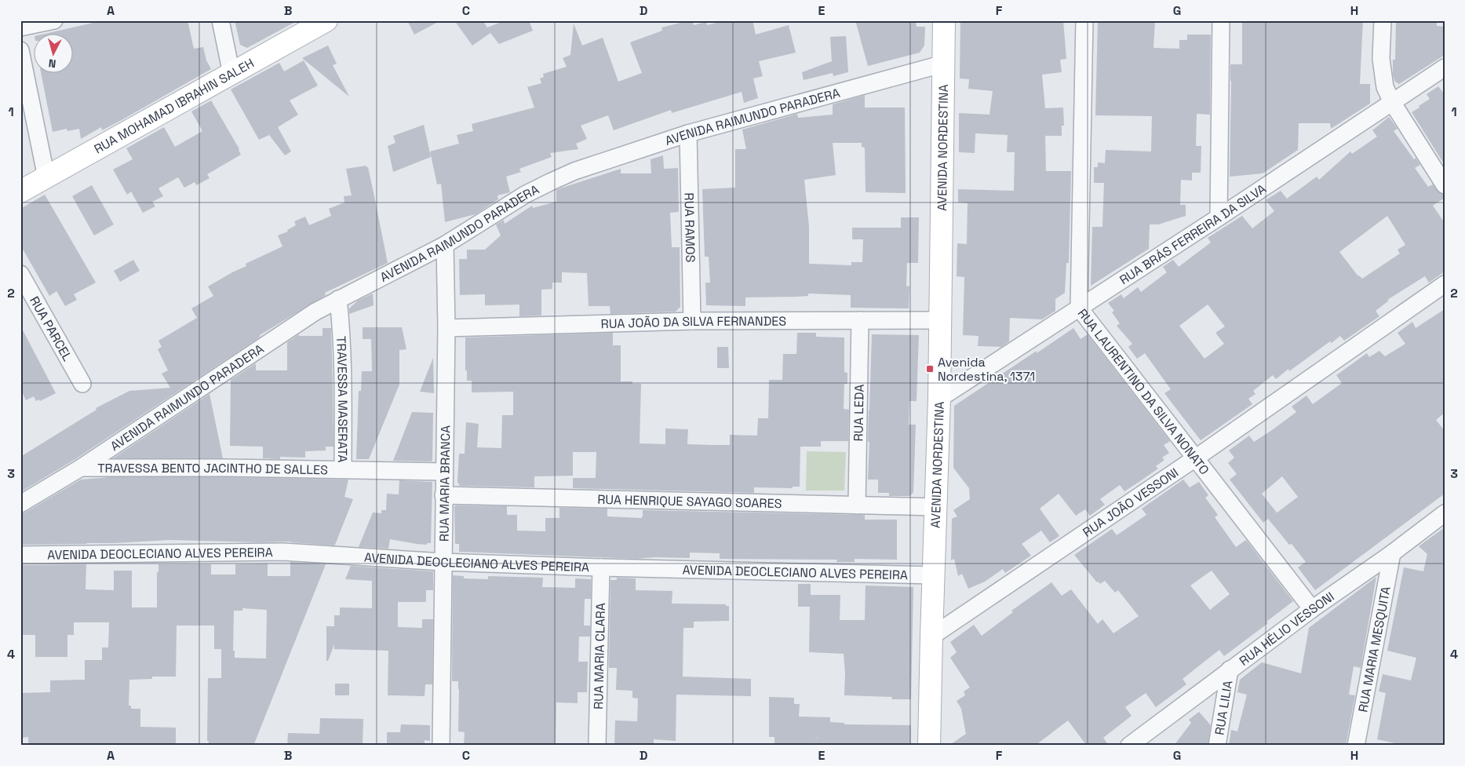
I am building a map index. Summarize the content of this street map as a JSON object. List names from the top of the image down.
{
  "streets": {
    "main road": ["RUA MOHAMAD IBRAHIN SALEH", "AVENIDA NORDESTINA"],
    "street": [
      "AVENIDA RAIMUNDO PARADERA",
      "RUA RAMOS",
      "RUA BRÁS FERREIRA DA SILVA",
      "RUA JOÃO DA SILVA FERNANDES",
      "RUA PARCEL",
      "RUA LAURENTINO DA SILVA NONATO",
      "TRAVESSA MASERATA",
      "RUA LEDA",
      "TRAVESSA BENTO JACINTHO DE SALLES",
      "RUA MARIA BRANCA",
      "RUA HENRIQUE SAYAGO SOARES",
      "RUA JOÃO VESSONI",
      "AVENIDA DEOCLECIANO ALVES PEREIRA",
      "RUA HÉLIO VESSONI",
      "RUA MARIA MESQUITA",
      "RUA MARIA CLARA",
      "RUA LILIA"
    ]
  },
  "crossings": [
    ["AVENIDA RAIMUNDO PARADERA", "AVENIDA NORDESTINA"],
    ["AVENIDA RAIMUNDO PARADERA", "RUA RAMOS"],
    ["AVENIDA RAIMUNDO PARADERA", "TRAVESSA MASERATA"],
    ["AVENIDA RAIMUNDO PARADERA", "TRAVESSA BENTO JACINTHO DE SALLES"],
    ["AVENIDA RAIMUNDO PARADERA", "RUA MARIA BRANCA"],
    ["AVENIDA NORDESTINA", "RUA BRÁS FERREIRA DA SILVA"],
    ["AVENIDA NORDESTINA", "RUA JOÃO DA SILVA FERNANDES"],
    ["AVENIDA NORDESTINA", "RUA HENRIQUE SAYAGO SOARES"],
    ["AVENIDA NORDESTINA", "RUA JOÃO VESSONI"],
    ["AVENIDA NORDESTINA", "AVENIDA DEOCLECIANO ALVES PEREIRA"],
    ["RUA RAMOS", "RUA JOÃO DA SILVA FERNANDES"],
    ["RUA BRÁS FERREIRA DA SILVA", "RUA LAURENTINO DA SILVA NONATO"],
    ["RUA JOÃO DA SILVA FERNANDES", "RUA LEDA"],
    ["RUA JOÃO DA SILVA FERNANDES", "RUA MARIA BRANCA"],
    ["RUA LAURENTINO DA SILVA NONATO", "RUA JOÃO VESSONI"],
    ["RUA LAURENTINO DA SILVA NONATO", "RUA HÉLIO VESSONI"],
    ["TRAVESSA MASERATA", "TRAVESSA BENTO JACINTHO DE SALLES"],
    ["TRAVESSA MASERATA", "RUA MARIA BRANCA"],
    ["RUA LEDA", "RUA HENRIQUE SAYAGO SOARES"],
    ["RUA MARIA BRANCA", "RUA HENRIQUE SAYAGO SOARES"],
    ["RUA MARIA BRANCA", "AVENIDA DEOCLECIANO ALVES PEREIRA"],
    ["AVENIDA DEOCLECIANO ALVES PEREIRA", "RUA MARIA CLARA"],
    ["RUA HÉLIO VESSONI", "RUA MARIA MESQUITA"],
    ["RUA HÉLIO VESSONI", "RUA LILIA"]
  ],
  "places": {
    "transit": ["Avenida Nordestina, 1371"]
  },
  "north": "bottom",
  "grid": {
    "columns": [
      "A",
      "B",
      "C",
      "D",
      "E",
      "F",
      "G",
      "H"
    ],
    "rows": [
      "1",
      "2",
      "3",
      "4"
    ]
  }
}
